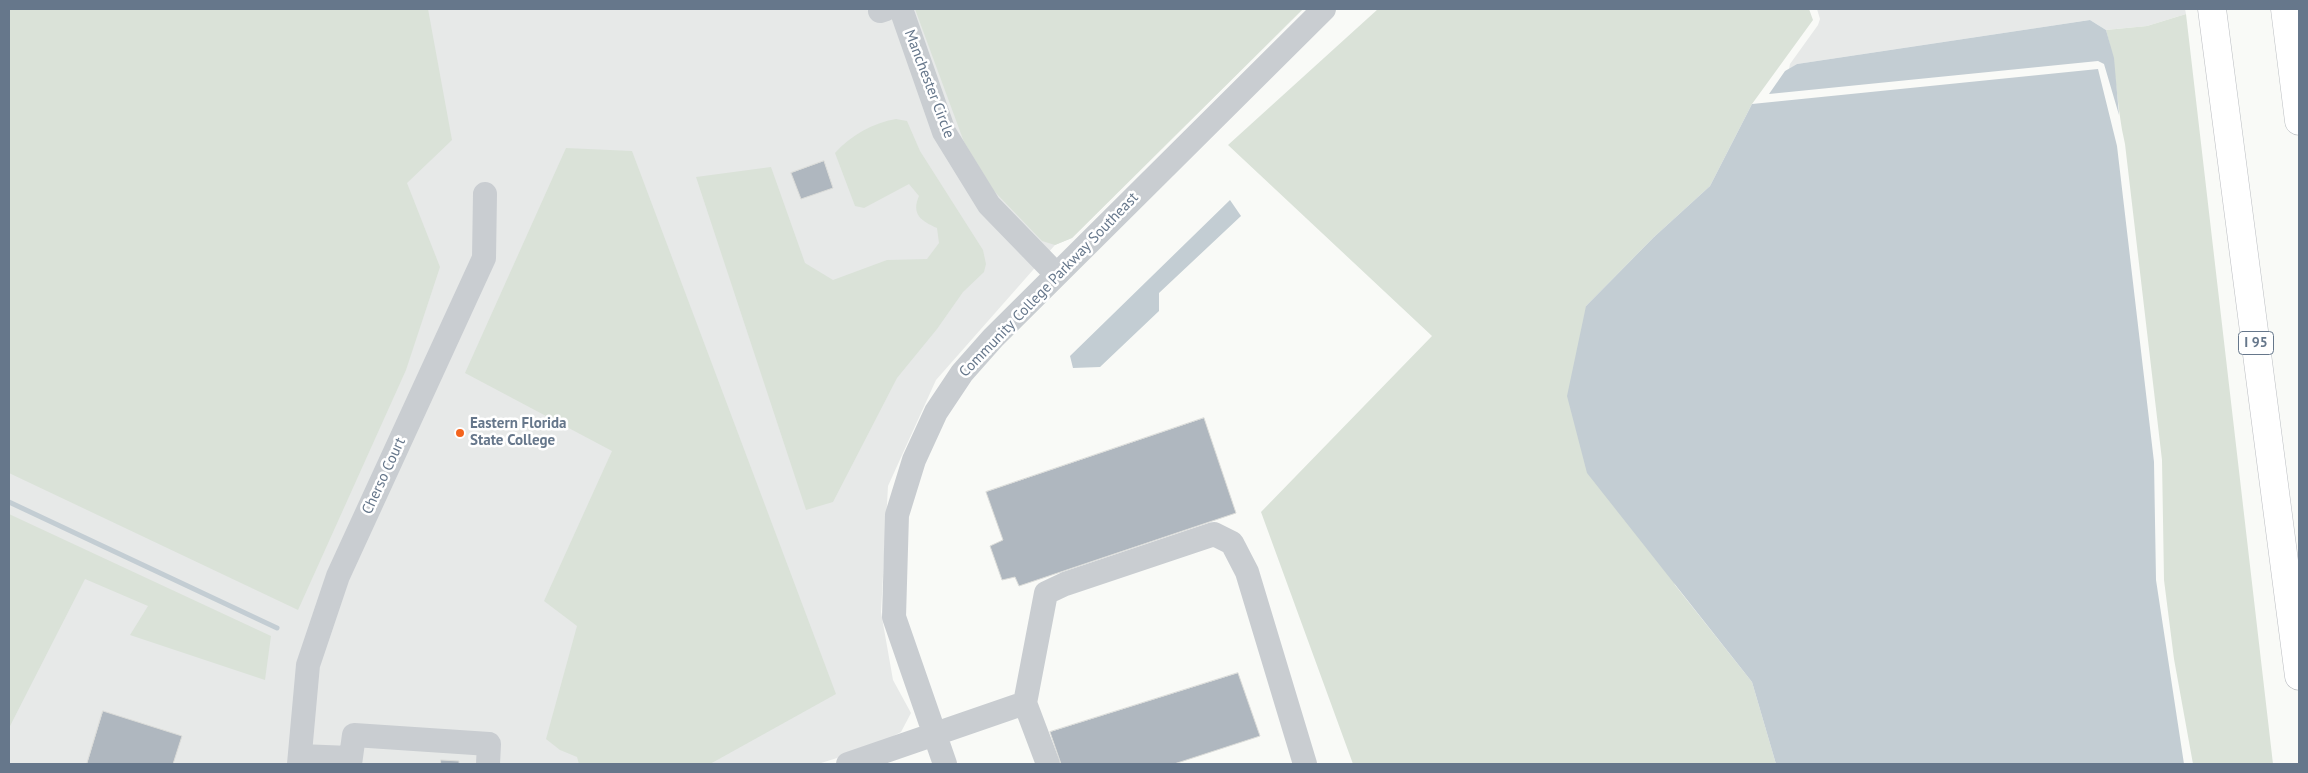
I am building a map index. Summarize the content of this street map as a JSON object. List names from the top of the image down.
{
  "streets": {
    "highway": ["I 95"],
    "street": ["Manchester Circle", "Community College Parkway Southeast", "Cherso Court"]
  },
  "crossings": [
    ["Manchester Circle", "Community College Parkway Southeast"]
  ],
  "places": ["Eastern Florida State College"]
}
